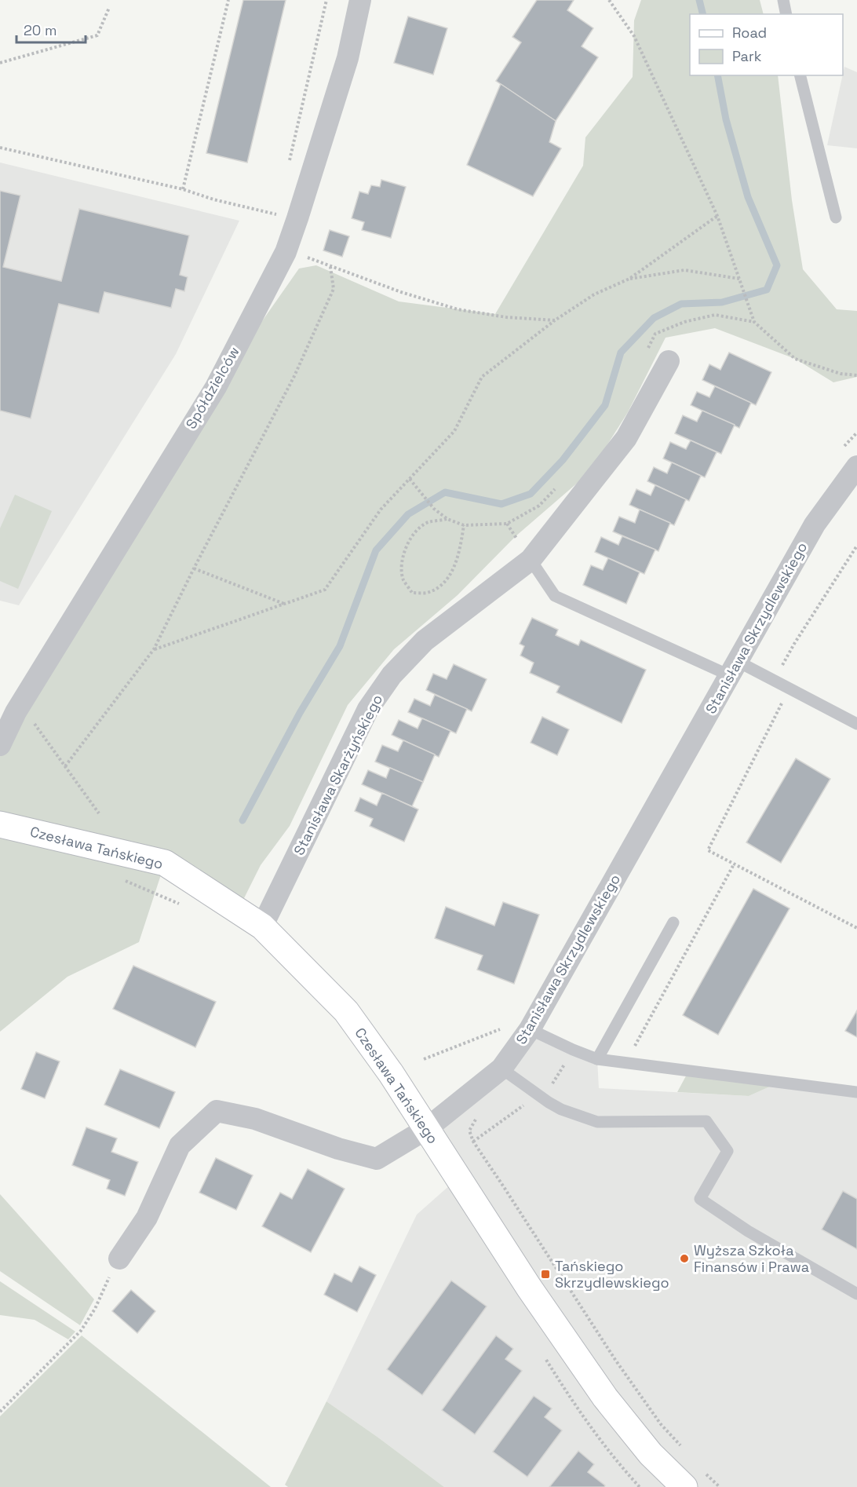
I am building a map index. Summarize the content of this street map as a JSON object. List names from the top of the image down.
{
  "streets": {
    "street": [
      "Spółdzielców",
      "Stanisława Skrzydlewskiego",
      "Stanisława Skarżyńskiego",
      "Czesława Tańskiego"
    ]
  },
  "crossings": [
    ["Stanisława Skrzydlewskiego", "Czesława Tańskiego"],
    ["Stanisława Skarżyńskiego", "Czesława Tańskiego"]
  ],
  "places": {
    "other": ["Wyższa Szkoła Finansów i Prawa"],
    "transit": ["Tańskiego Skrzydlewskiego"]
  },
  "legend": ["Road", "Park"],
  "scale_bar": "20 m"
}
